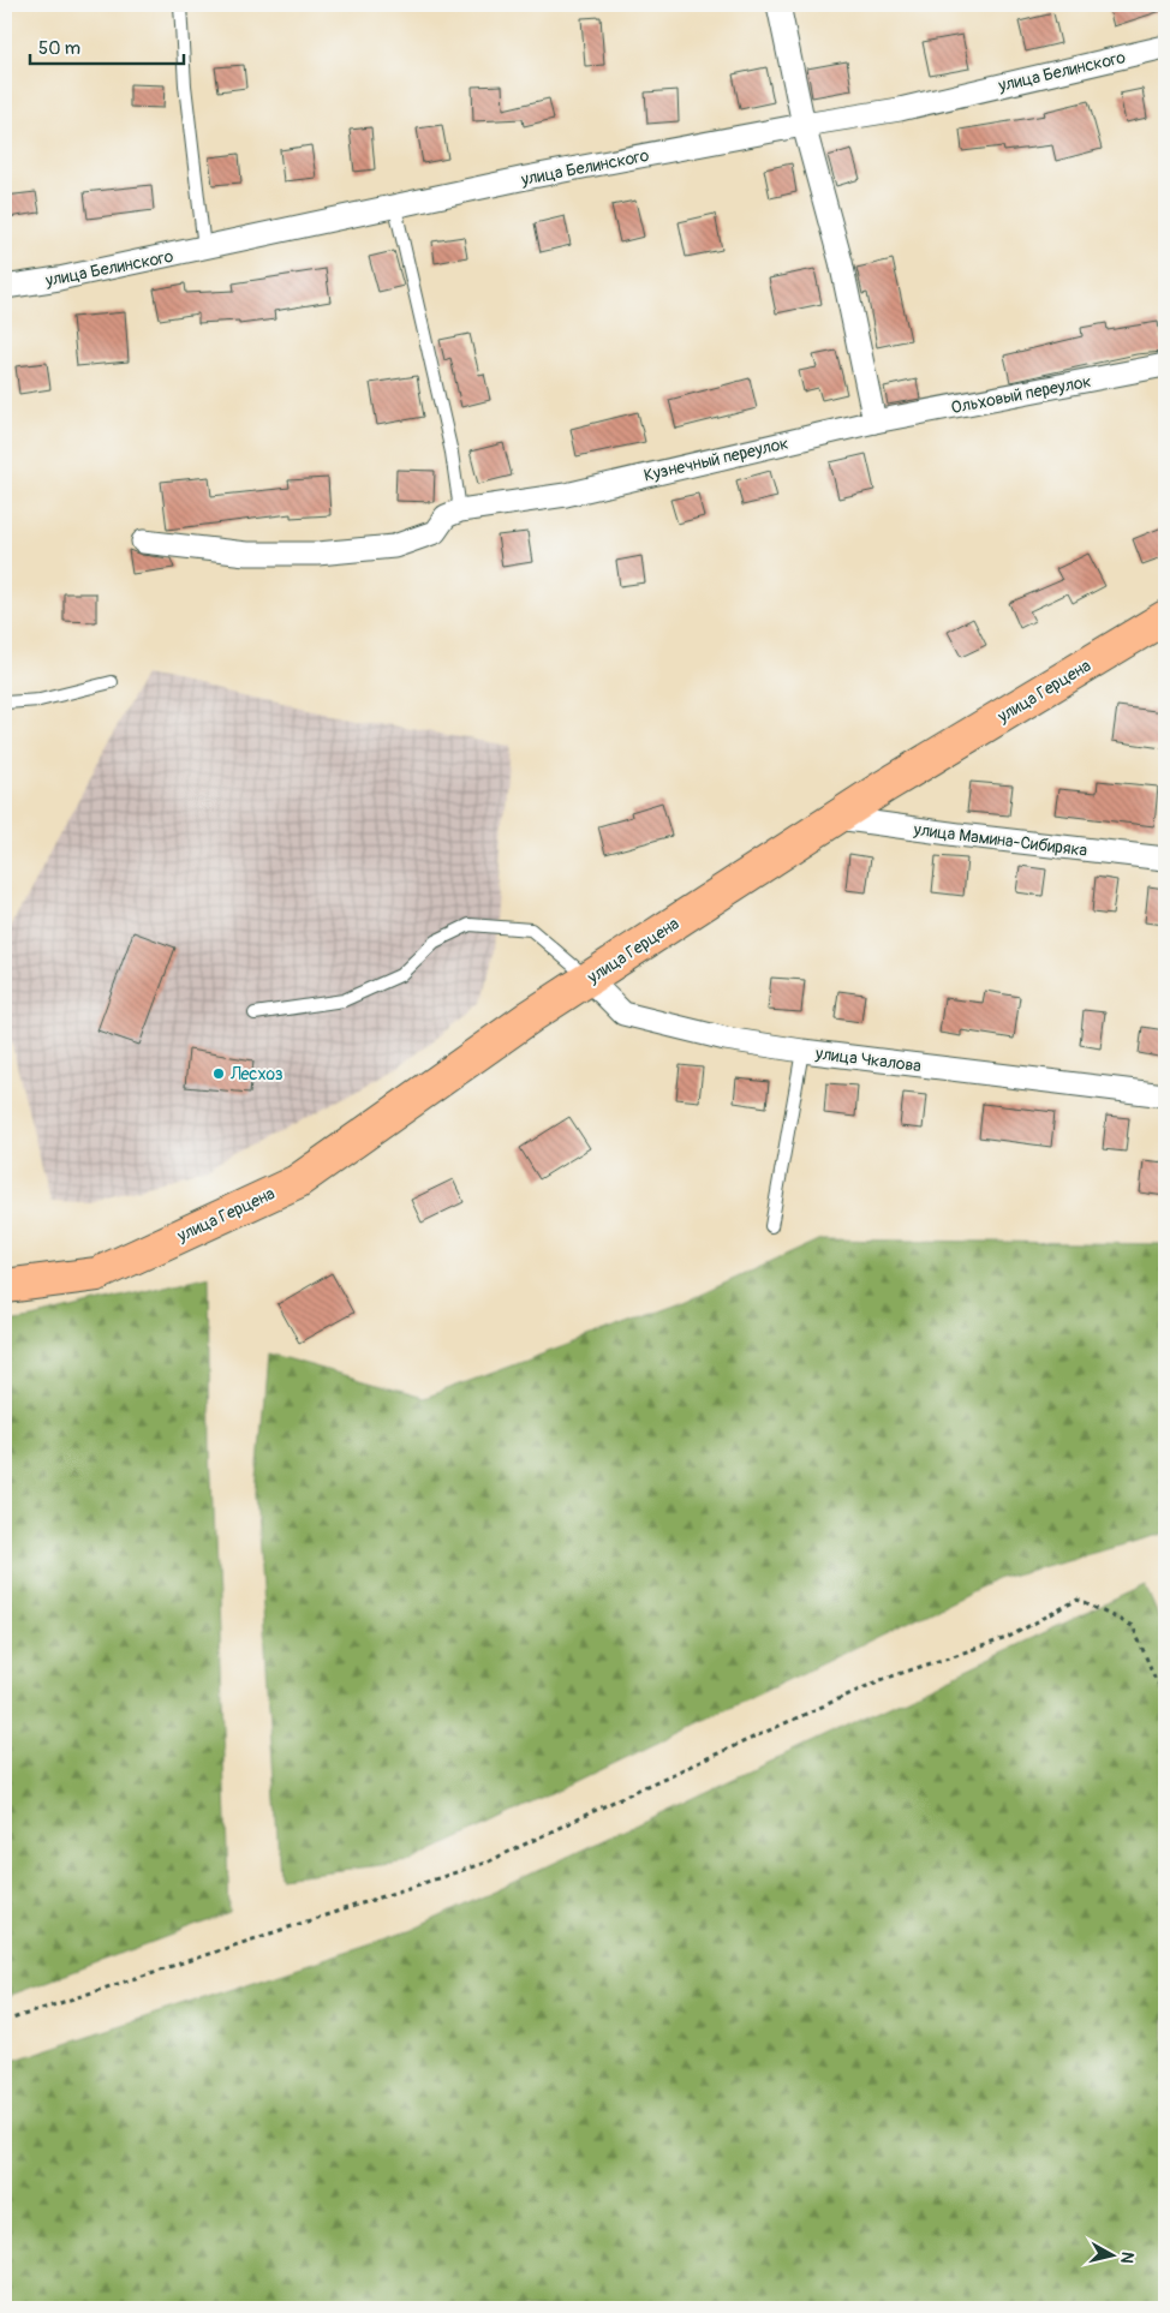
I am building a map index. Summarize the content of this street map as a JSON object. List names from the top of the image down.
{
  "streets": {
    "main road": ["улица Герцена"],
    "street": [
      "улица Белинского",
      "Ольховый переулок",
      "Кузнечный переулок",
      "улица Мамина-Сибиряка",
      "улица Чкалова"
    ]
  },
  "crossings": [
    ["Ольховый переулок", "Кузнечный переулок"],
    ["улица Герцена", "улица Мамина-Сибиряка"],
    ["улица Герцена", "улица Чкалова"]
  ],
  "places": ["Лесхоз"],
  "scale_bar": "50 m",
  "north": "right"
}
